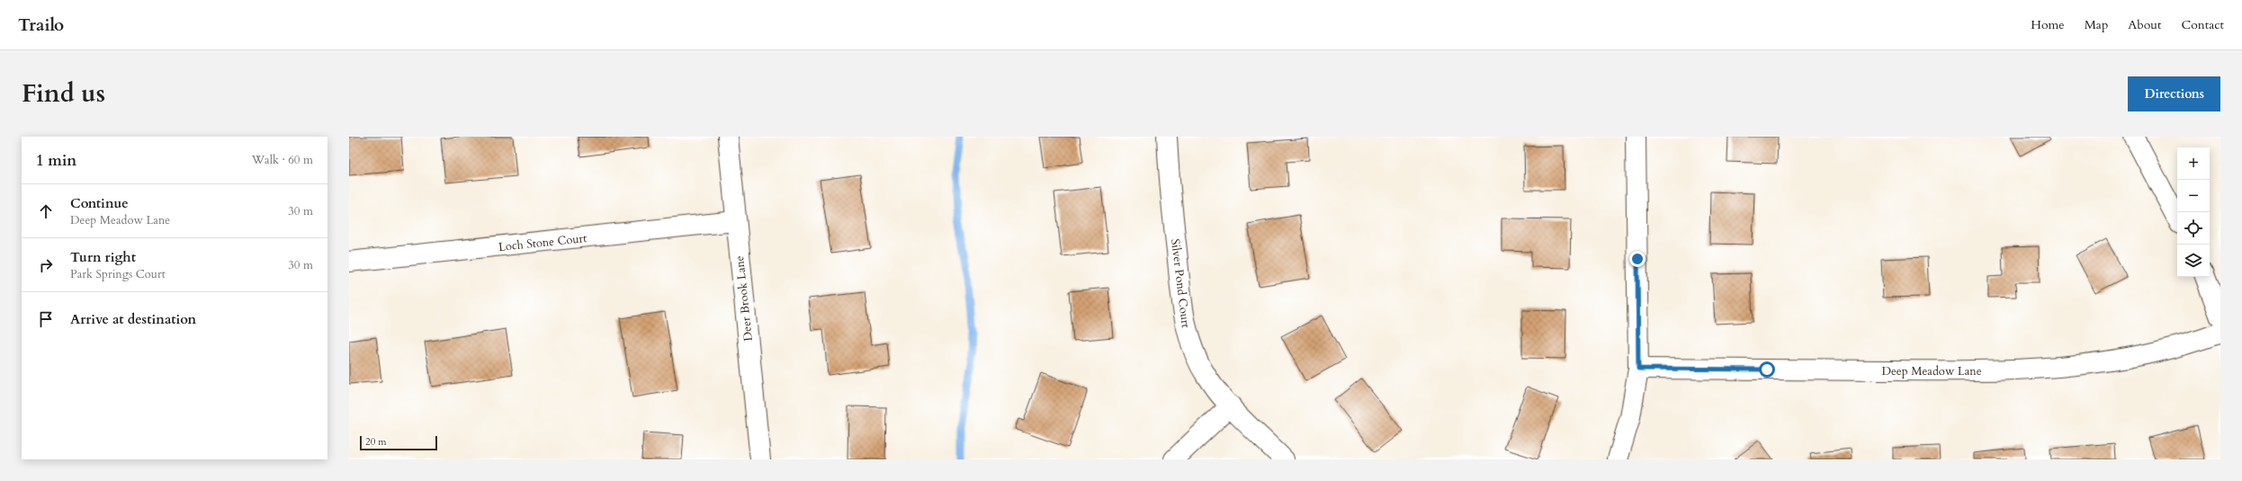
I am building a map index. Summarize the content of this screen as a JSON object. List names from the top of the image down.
{
  "streets": {
    "street": [
      "Loch Stone Court",
      "Silver Pond Court",
      "Deer Brook Lane",
      "Deep Meadow Lane"
    ]
  },
  "crossings": [
    ["Loch Stone Court", "Deer Brook Lane"]
  ],
  "scale_bar": "20 m",
  "page": {
    "header": "Trailo",
    "nav": [
      "Home",
      "Map",
      "About",
      "Contact"
    ],
    "title": "Find us",
    "buttons": "Directions",
    "heading": ["1 min", "Walk · 60 m"],
    "map_buttons": ["+", "−"],
    "list": [
      ["Continue", "Deep Meadow Lane", "30 m"],
      ["Turn right", "Park Springs Court", "30 m"],
      "Arrive at destination"
    ],
    "scale": "20 m"
  }
}
